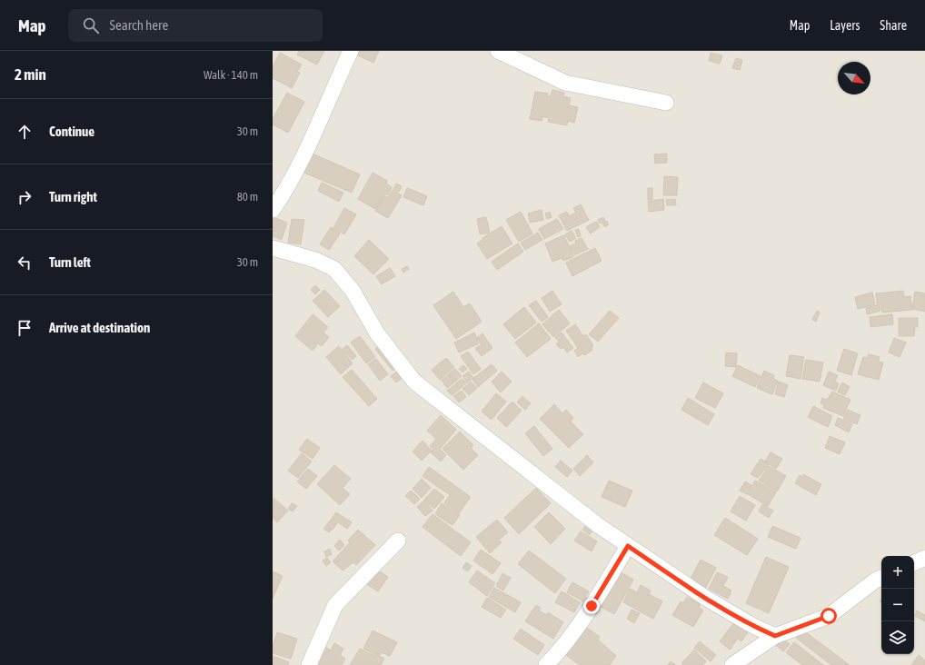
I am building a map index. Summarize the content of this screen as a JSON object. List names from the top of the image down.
{
  "north": "bottom right",
  "page": {
    "header": "Map",
    "search": "Search here",
    "nav": ["Map", "Layers", "Share"],
    "heading": ["2 min", "Walk · 140 m"],
    "list": [
      ["Continue", "30 m"],
      ["Turn right", "80 m"],
      ["Turn left", "30 m"],
      "Arrive at destination"
    ],
    "map_buttons": ["+", "−"]
  }
}
